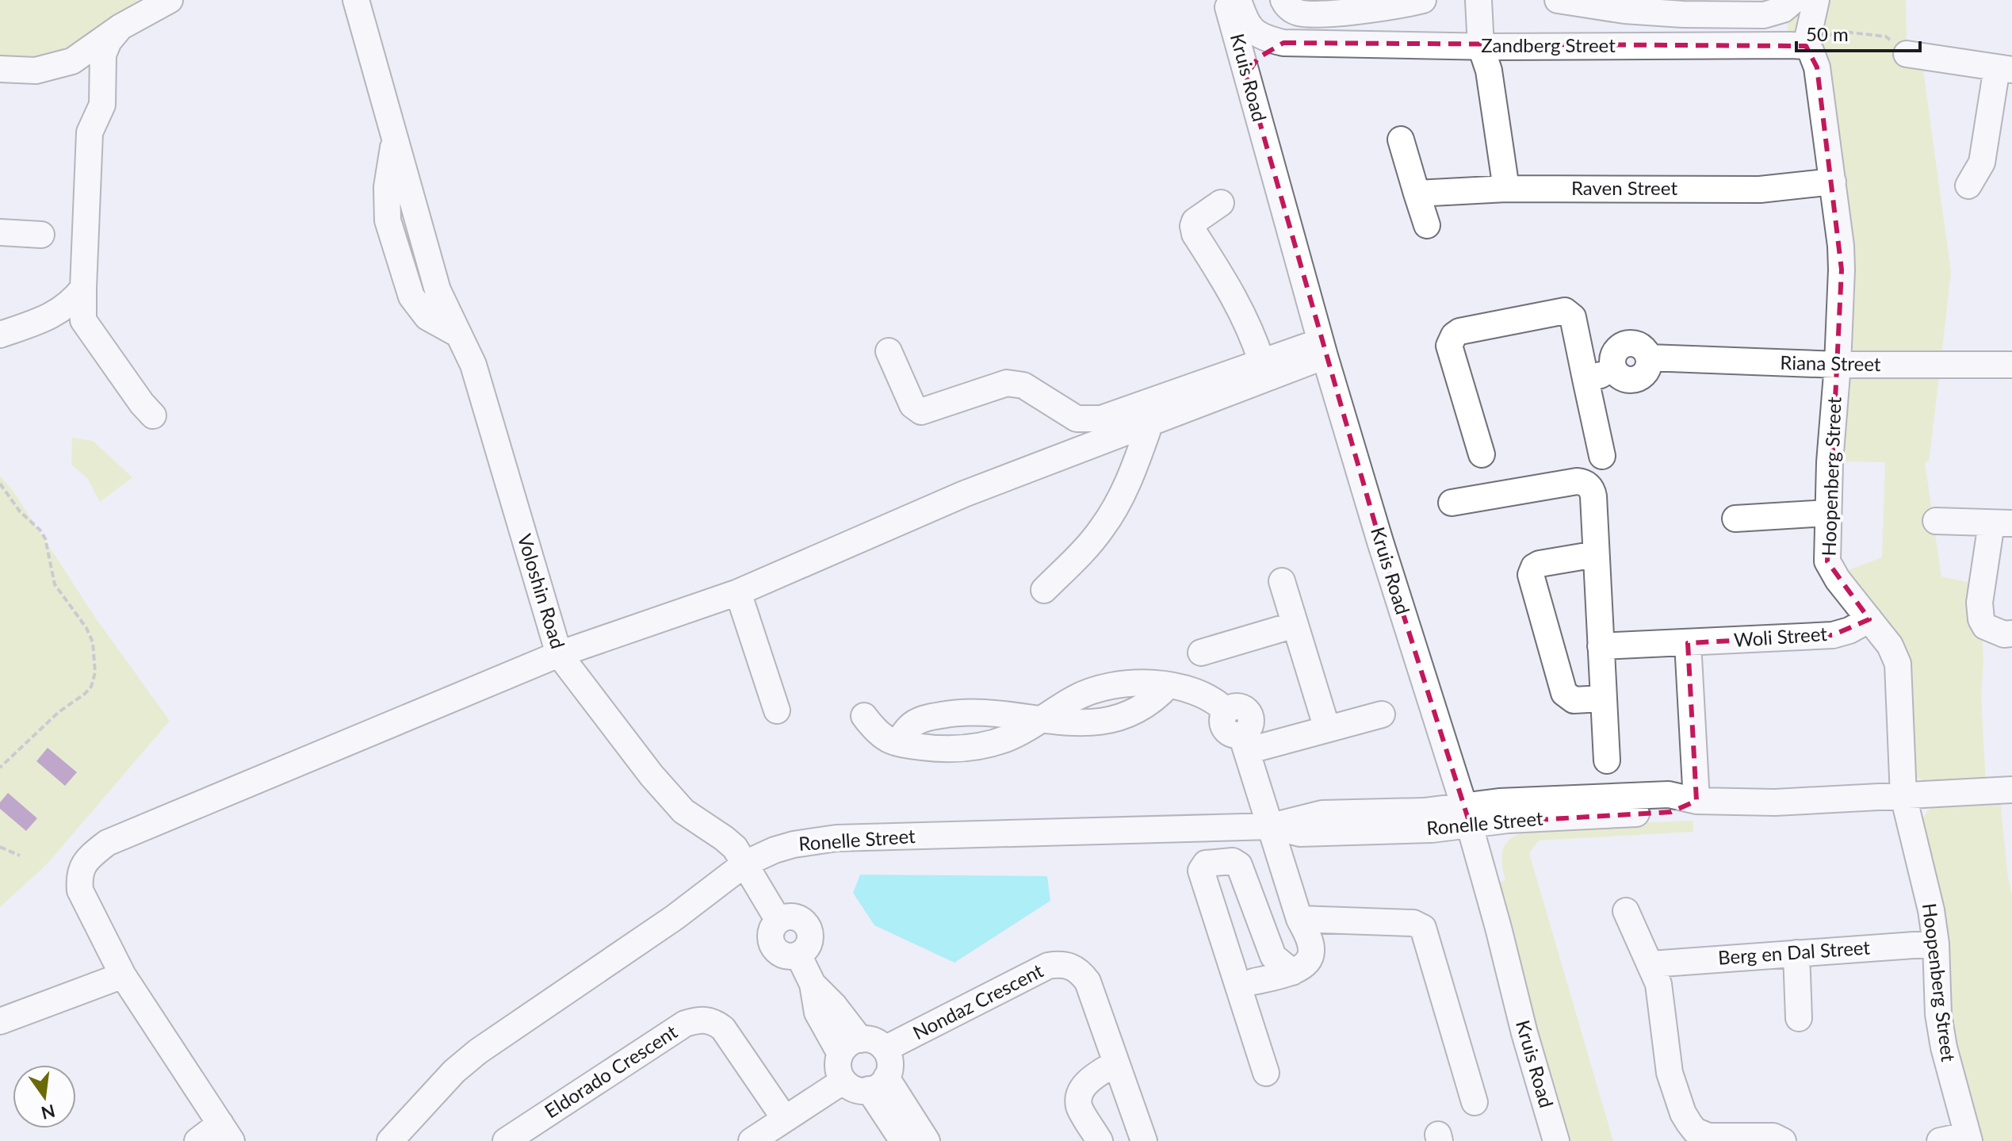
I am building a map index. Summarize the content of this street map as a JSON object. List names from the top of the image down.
{
  "streets": {
    "street": [
      "Zandberg Street",
      "Kruis Road",
      "Raven Street",
      "Riana Street",
      "Hoopenberg Street",
      "Voloshin Road",
      "Woli Street",
      "Ronelle Street",
      "Berg en Dal Street",
      "Nondaz Crescent",
      "Eldorado Crescent"
    ]
  },
  "crossings": [
    ["Zandberg Street", "Hoopenberg Street"],
    ["Kruis Road", "Ronelle Street"],
    ["Raven Street", "Hoopenberg Street"],
    ["Riana Street", "Hoopenberg Street"],
    ["Hoopenberg Street", "Woli Street"],
    ["Hoopenberg Street", "Ronelle Street"],
    ["Hoopenberg Street", "Berg en Dal Street"],
    ["Voloshin Road", "Ronelle Street"],
    ["Voloshin Road", "Nondaz Crescent"]
  ],
  "scale_bar": "50 m",
  "north": "bottom"
}
